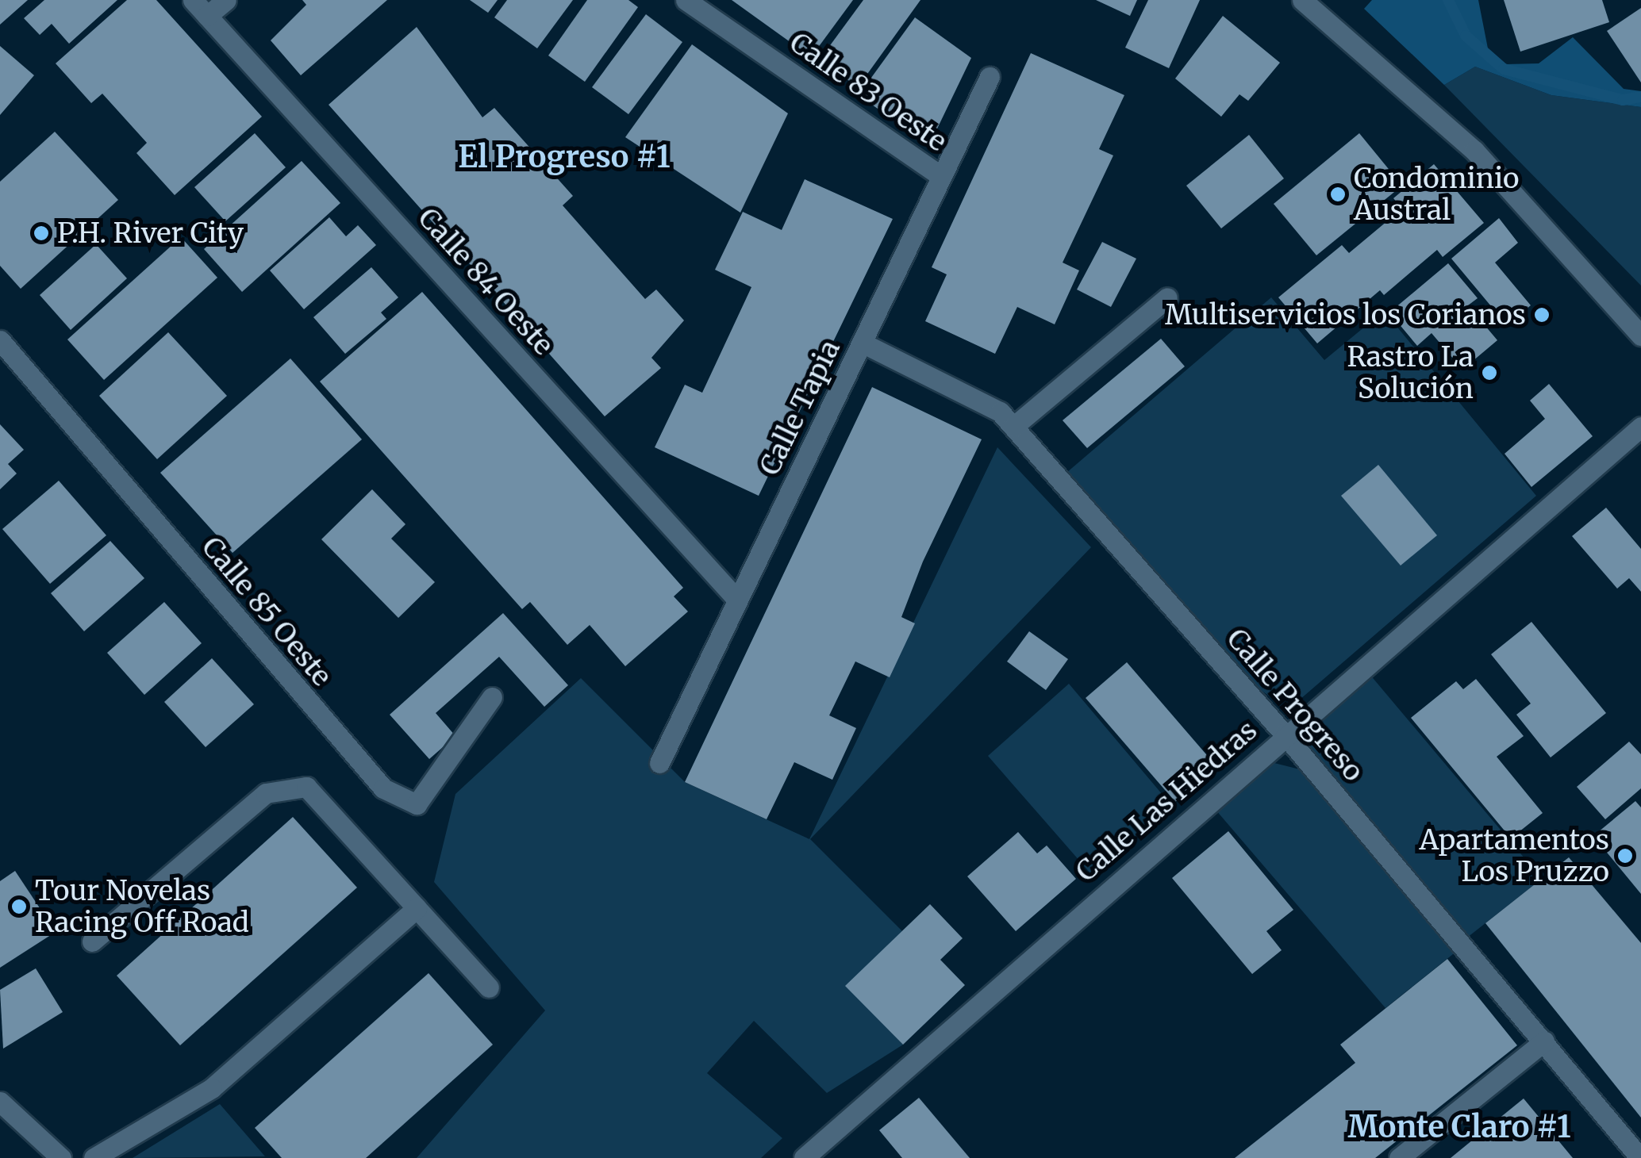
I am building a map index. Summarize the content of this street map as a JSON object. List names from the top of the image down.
{
  "streets": {
    "street": [
      "Calle 83 Oeste",
      "Calle 84 Oeste",
      "Calle Tapia",
      "Calle 85 Oeste",
      "Calle Progreso",
      "Calle Las Hiedras"
    ]
  },
  "crossings": [
    ["Calle 83 Oeste", "Calle Tapia"],
    ["Calle 84 Oeste", "Calle Tapia"],
    ["Calle Tapia", "Calle Progreso"],
    ["Calle Progreso", "Calle Las Hiedras"]
  ],
  "districts": ["El Progreso #1", "Monte Claro #1"],
  "places": [
    "Condominio Austral",
    "P.H. River City",
    "Multiservicios los Corianos",
    "Rastro La Solución",
    "Apartamentos Los Pruzzo",
    "Tour Novelas Racing Off Road"
  ]
}
